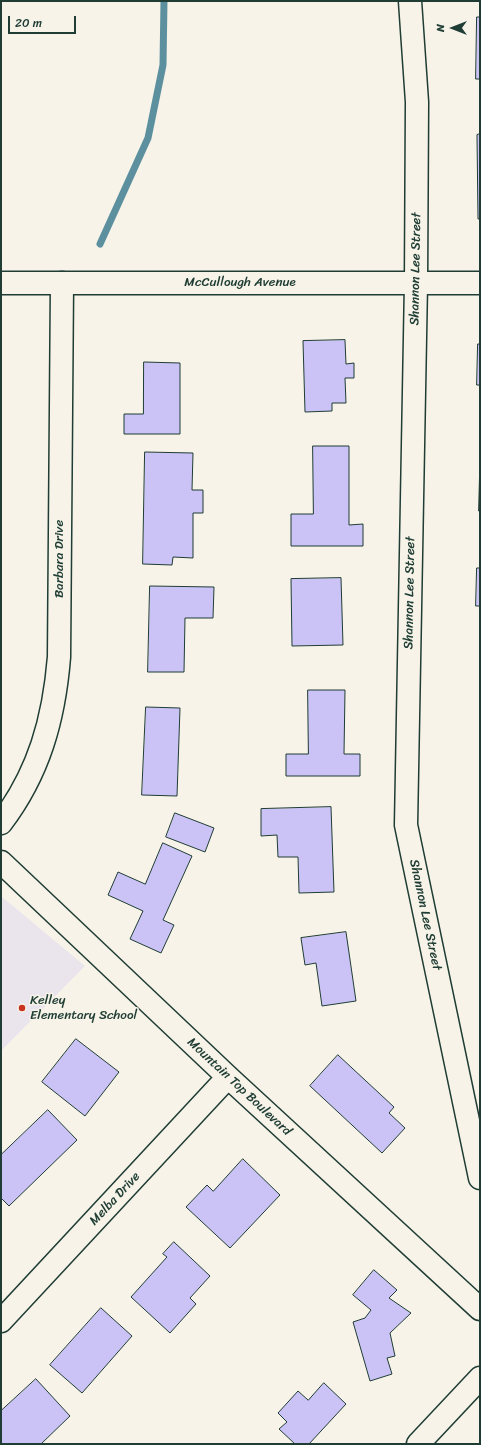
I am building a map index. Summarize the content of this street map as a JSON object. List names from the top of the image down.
{
  "streets": {
    "street": [
      "Shannon Lee Street",
      "McCullough Avenue",
      "Barbara Drive",
      "Mountain Top Boulevard",
      "Melba Drive"
    ]
  },
  "crossings": [
    ["Shannon Lee Street", "McCullough Avenue"],
    ["McCullough Avenue", "Barbara Drive"],
    ["Mountain Top Boulevard", "Melba Drive"]
  ],
  "places": ["Kelley Elementary School"],
  "scale_bar": "20 m",
  "north": "left"
}
